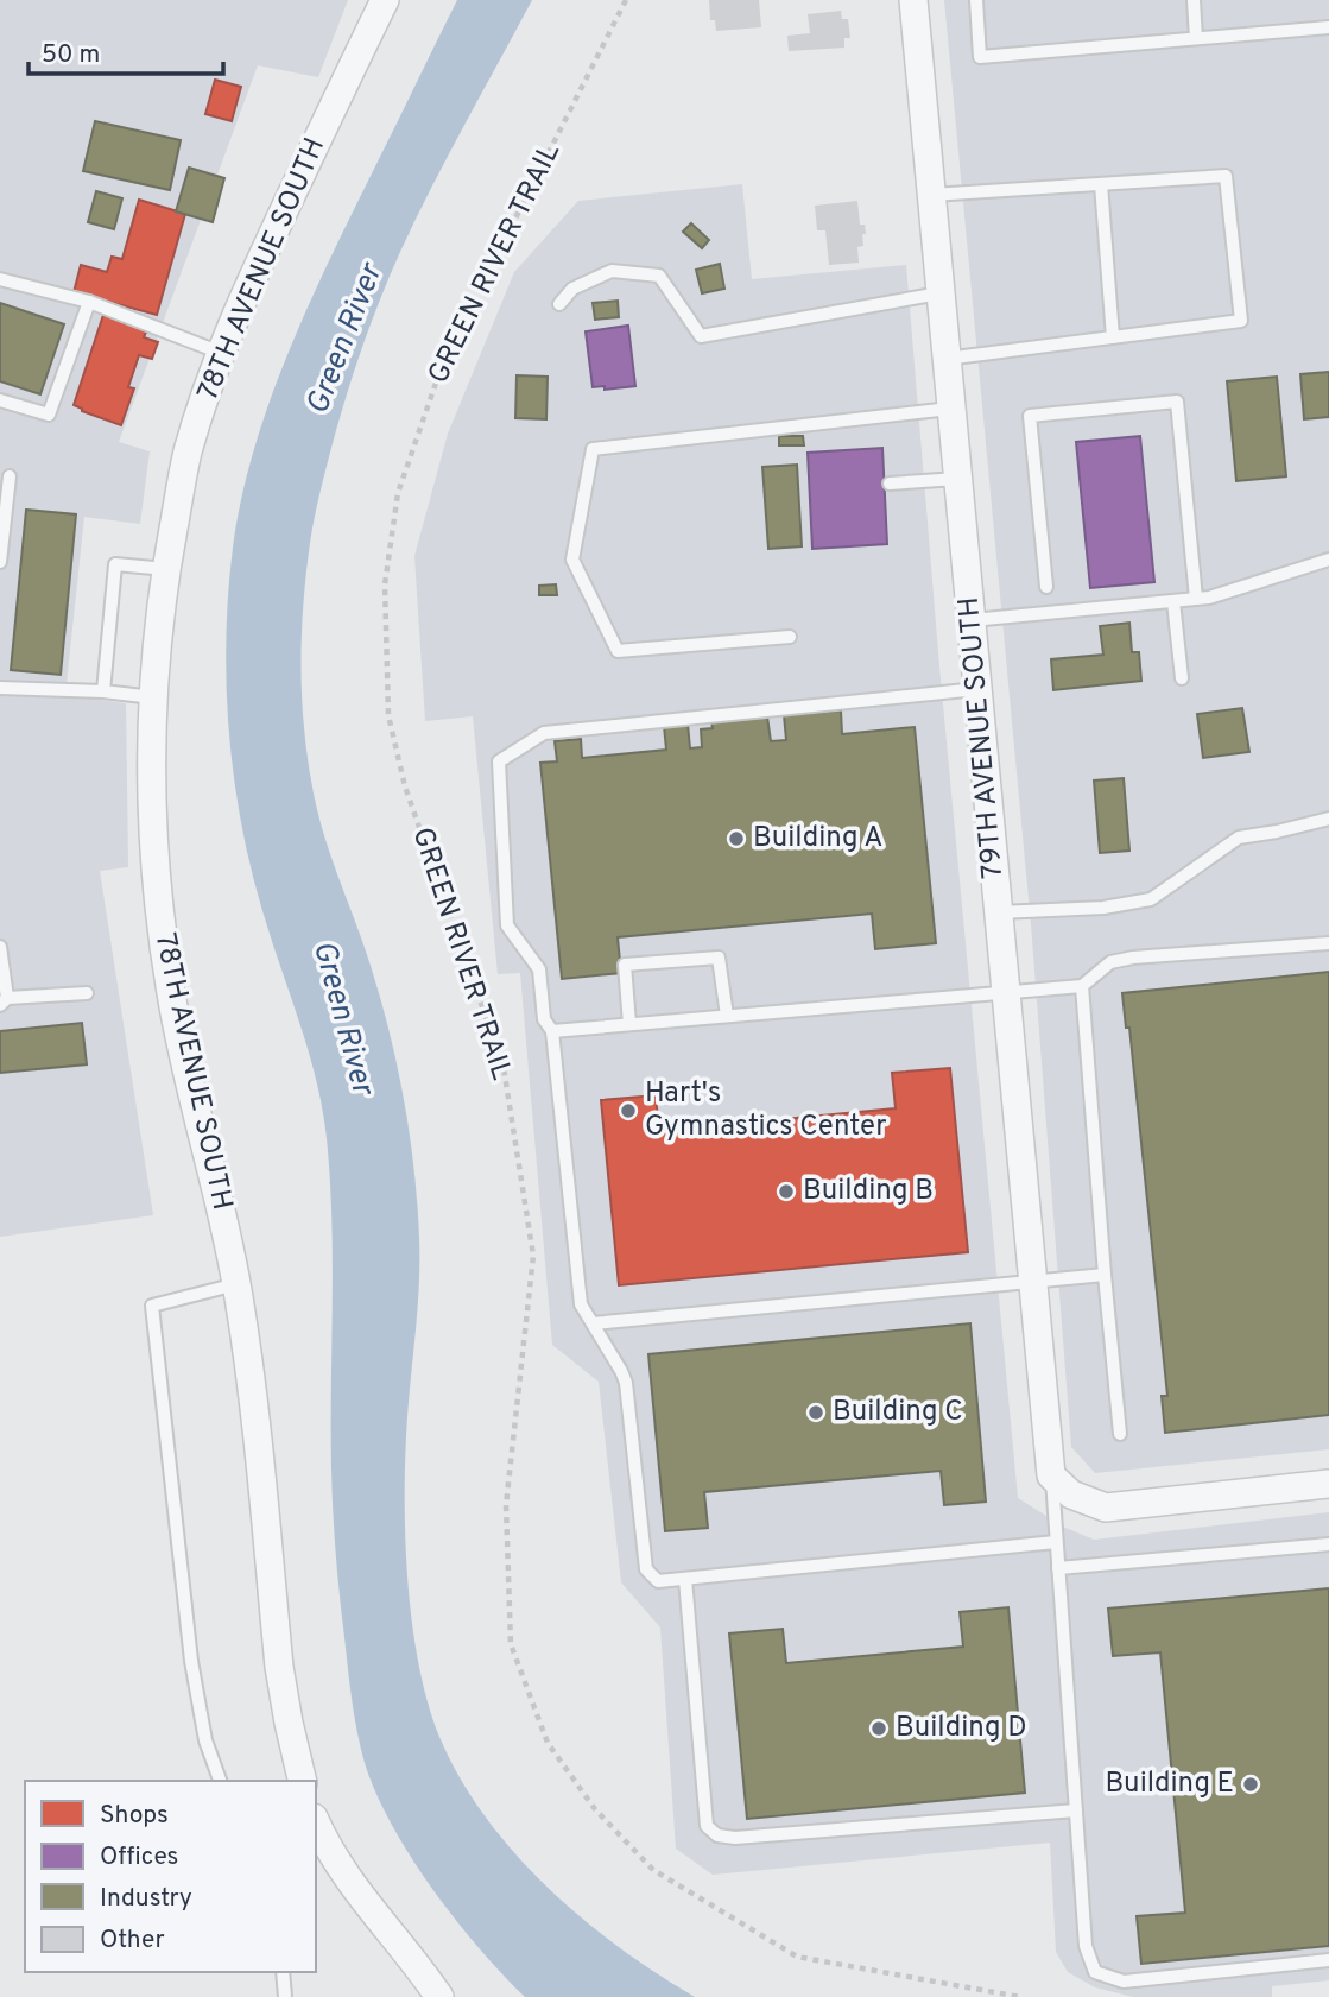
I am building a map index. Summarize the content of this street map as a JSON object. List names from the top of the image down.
{
  "streets": {
    "street": ["78TH AVENUE SOUTH", "79TH AVENUE SOUTH"],
    "path": ["GREEN RIVER TRAIL"]
  },
  "water": ["Green River"],
  "places": [
    "Building A",
    "Hart's Gymnastics Center",
    "Building B",
    "Building C",
    "Building D",
    "Building E"
  ],
  "legend": [
    "Shops",
    "Offices",
    "Industry",
    "Other"
  ],
  "scale_bar": "50 m"
}
